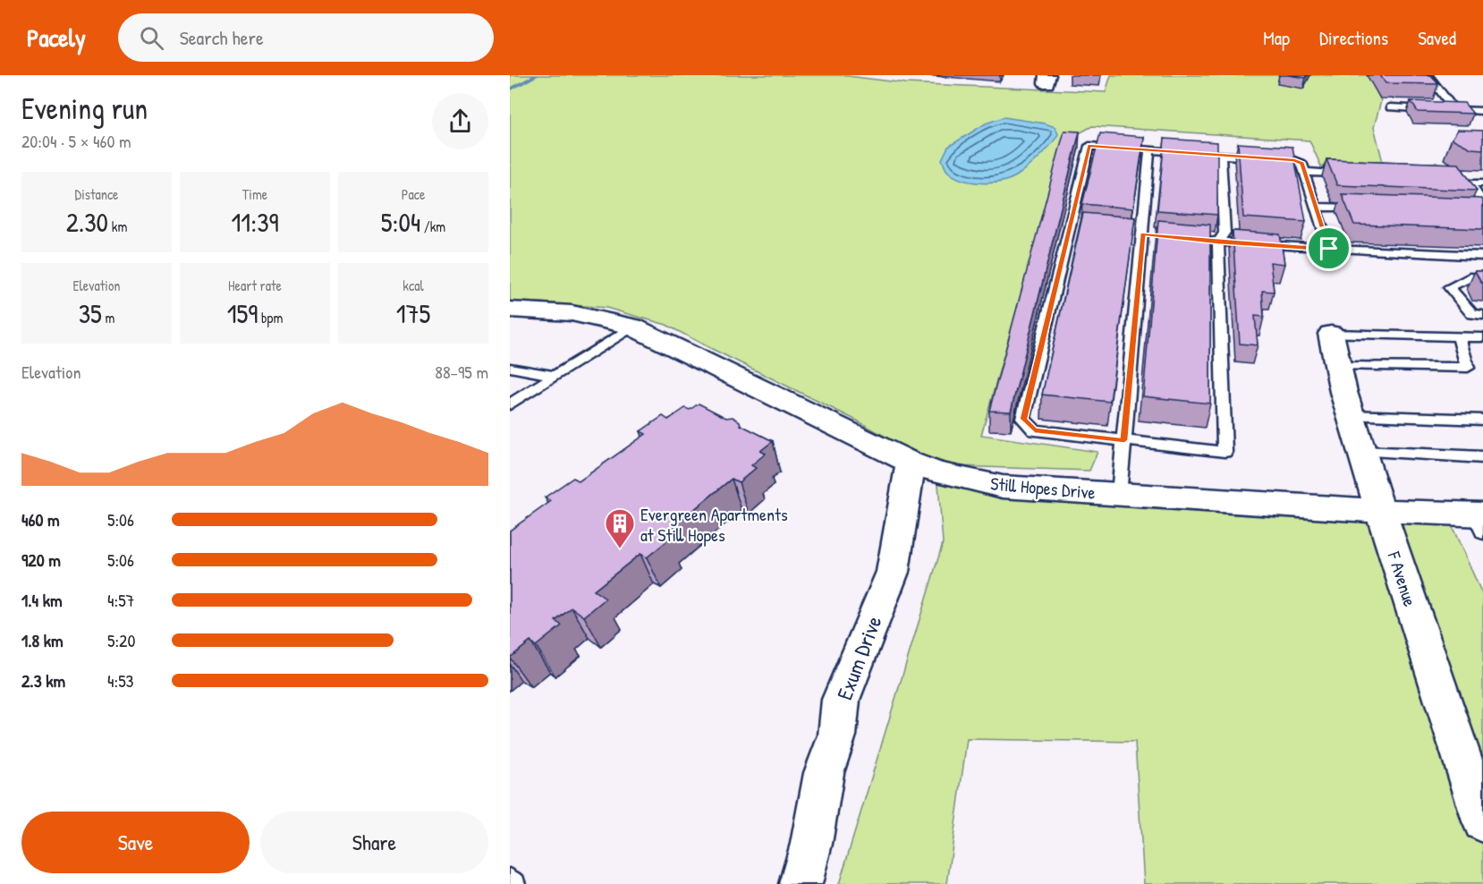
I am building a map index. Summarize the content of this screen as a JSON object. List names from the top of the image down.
{
  "streets": {
    "street": ["Still Hopes Drive", "F Avenue", "Exum Drive"]
  },
  "crossings": [
    ["Still Hopes Drive", "F Avenue"],
    ["Still Hopes Drive", "Exum Drive"]
  ],
  "places": {
    "building": ["Evergreen Apartments at Still Hopes"]
  },
  "page": {
    "header": "Pacely",
    "search": "Search here",
    "nav": ["Map", "Directions", "Saved"],
    "heading": ["Evening run", "20:04 · 5 × 460 m"],
    "stats": [
      ["Distance", "2.30 km"],
      ["Time", "11:39"],
      ["Pace", "5:04 /km"],
      ["Elevation", "35 m"],
      ["Heart rate", "159 bpm"],
      ["kcal", "175"]
    ],
    "chart": ["Elevation", "88–95 m"],
    "list": [
      {
        "name": "460 m",
        "note": "5:06"
      },
      {
        "name": "920 m",
        "note": "5:06"
      },
      {
        "name": "1.4 km",
        "note": "4:57"
      },
      {
        "name": "1.8 km",
        "note": "5:20"
      },
      {
        "name": "2.3 km",
        "note": "4:53"
      }
    ],
    "buttons": ["Save", "Share"]
  }
}
